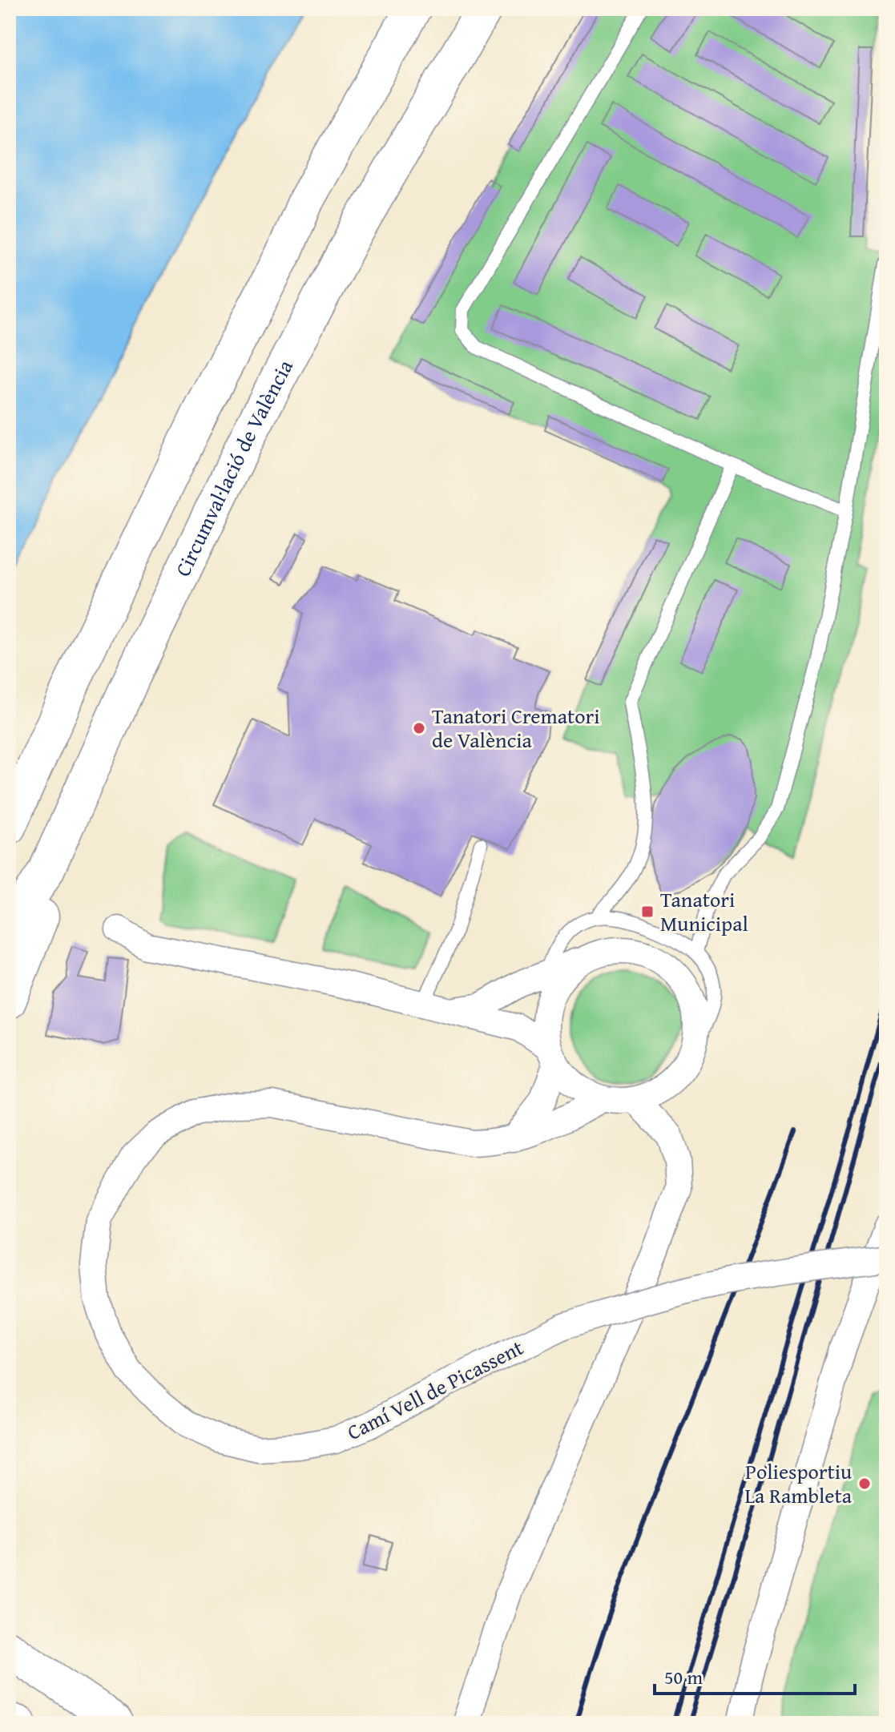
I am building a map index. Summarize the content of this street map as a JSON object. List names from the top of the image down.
{
  "streets": {
    "highway": ["Circumval·lació de València"],
    "street": ["Camí Vell de Picassent"]
  },
  "places": {
    "other": ["Tanatori Crematori de València", "Poliesportiu La Rambleta"],
    "transit": ["Tanatori Municipal"]
  },
  "scale_bar": "50 m"
}
